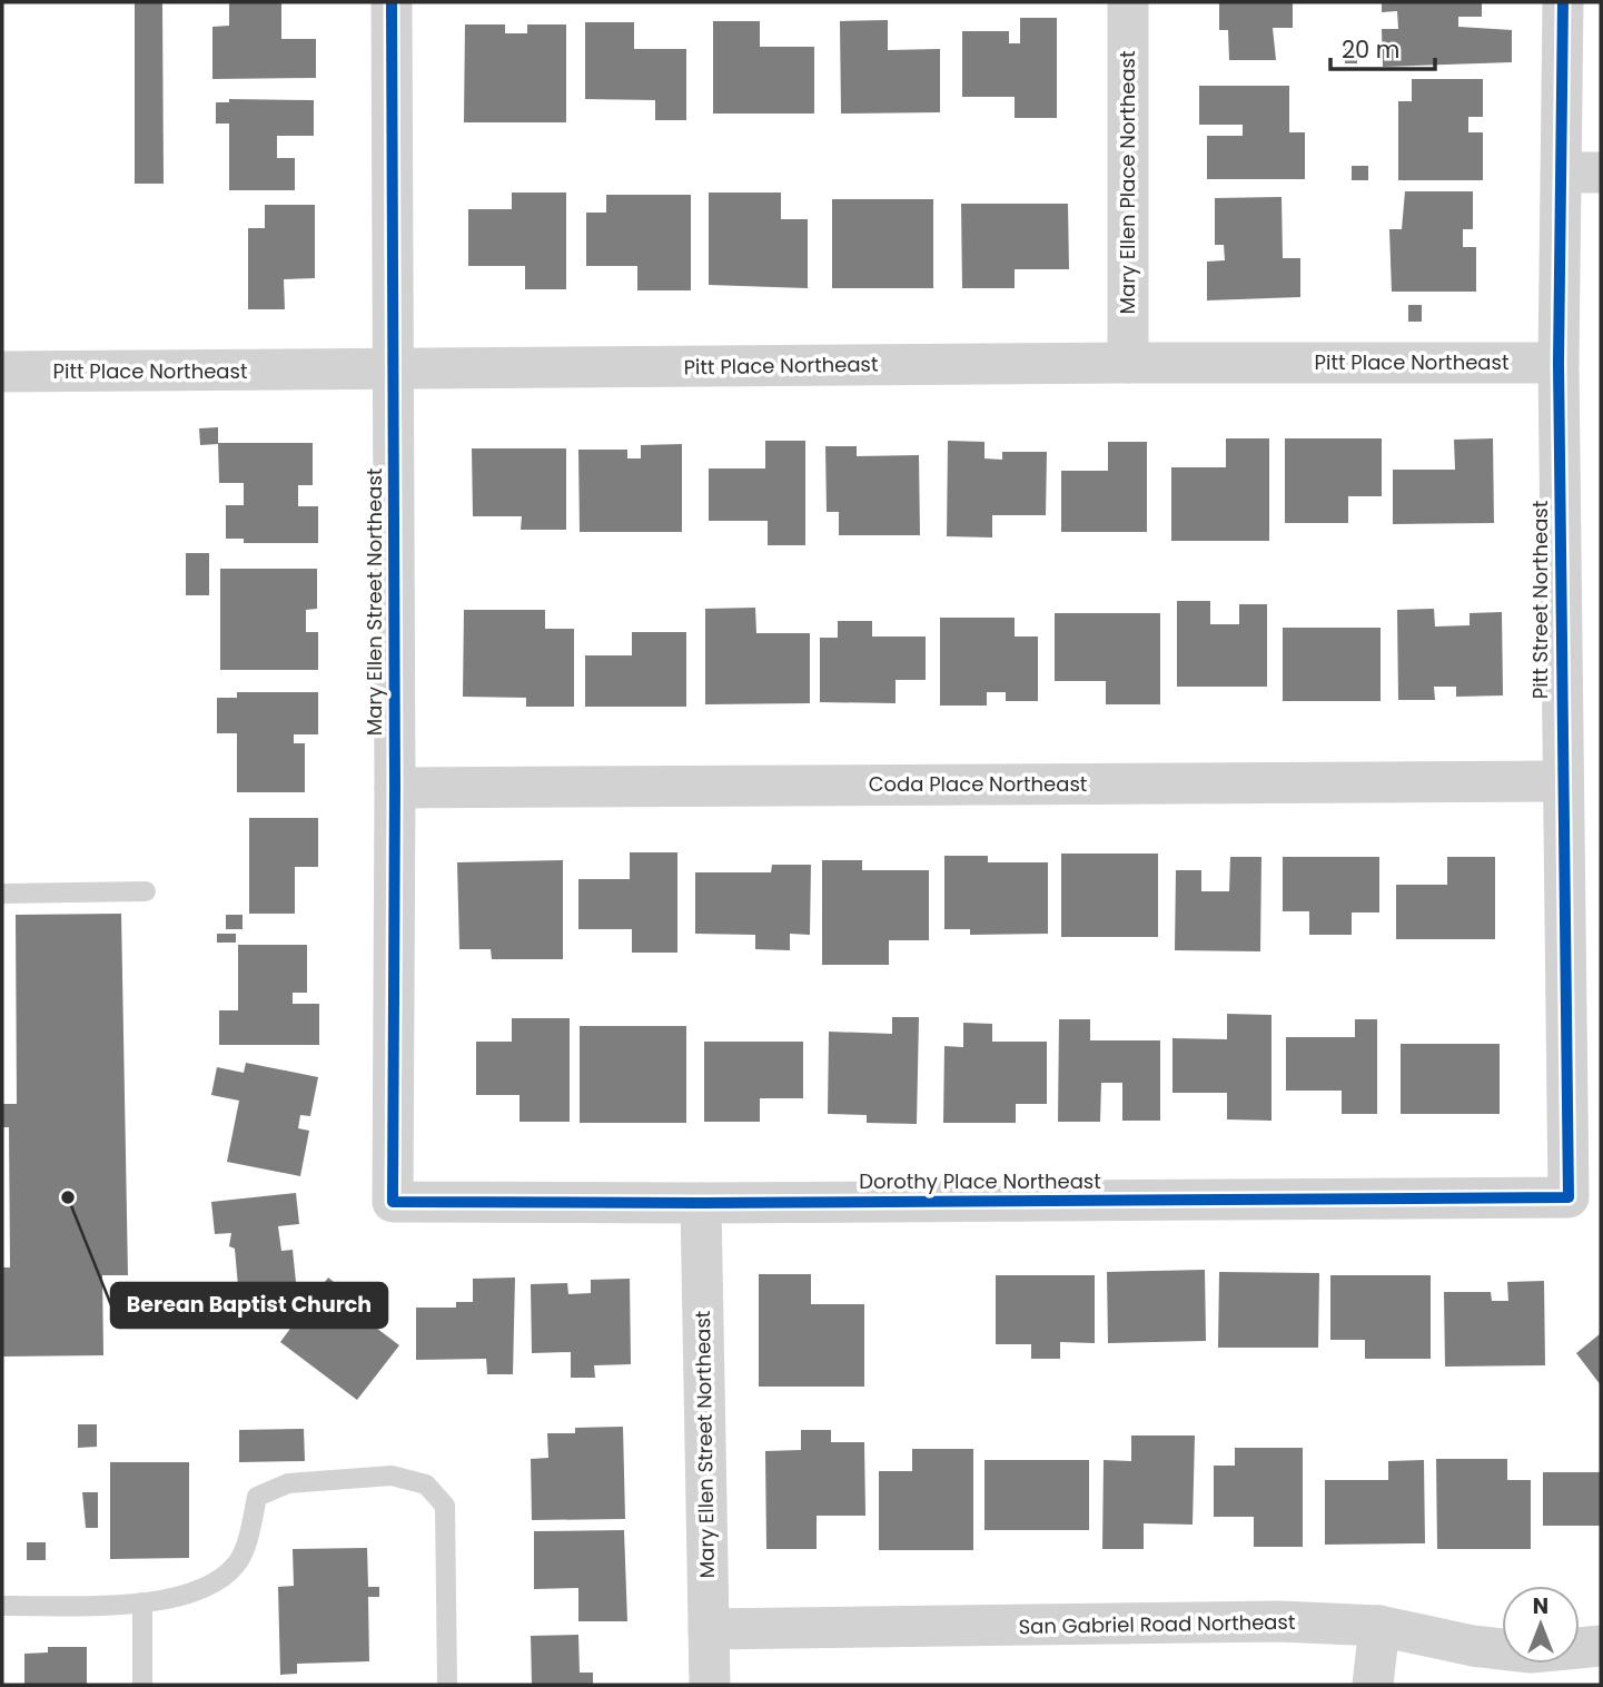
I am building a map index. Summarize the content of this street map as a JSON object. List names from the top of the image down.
{
  "streets": {
    "street": [
      "Mary Ellen Place Northeast",
      "Pitt Place Northeast",
      "Pitt Street Northeast",
      "Mary Ellen Street Northeast",
      "Coda Place Northeast",
      "Dorothy Place Northeast",
      "San Gabriel Road Northeast"
    ]
  },
  "crossings": [
    ["Mary Ellen Place Northeast", "Pitt Place Northeast"],
    ["Pitt Place Northeast", "Pitt Street Northeast"],
    ["Pitt Place Northeast", "Mary Ellen Street Northeast"],
    ["Pitt Street Northeast", "Coda Place Northeast"],
    ["Pitt Street Northeast", "Dorothy Place Northeast"],
    ["Mary Ellen Street Northeast", "Coda Place Northeast"],
    ["Mary Ellen Street Northeast", "Dorothy Place Northeast"],
    ["Mary Ellen Street Northeast", "San Gabriel Road Northeast"]
  ],
  "places": ["Berean Baptist Church"],
  "scale_bar": "20 m",
  "north": "top"
}
